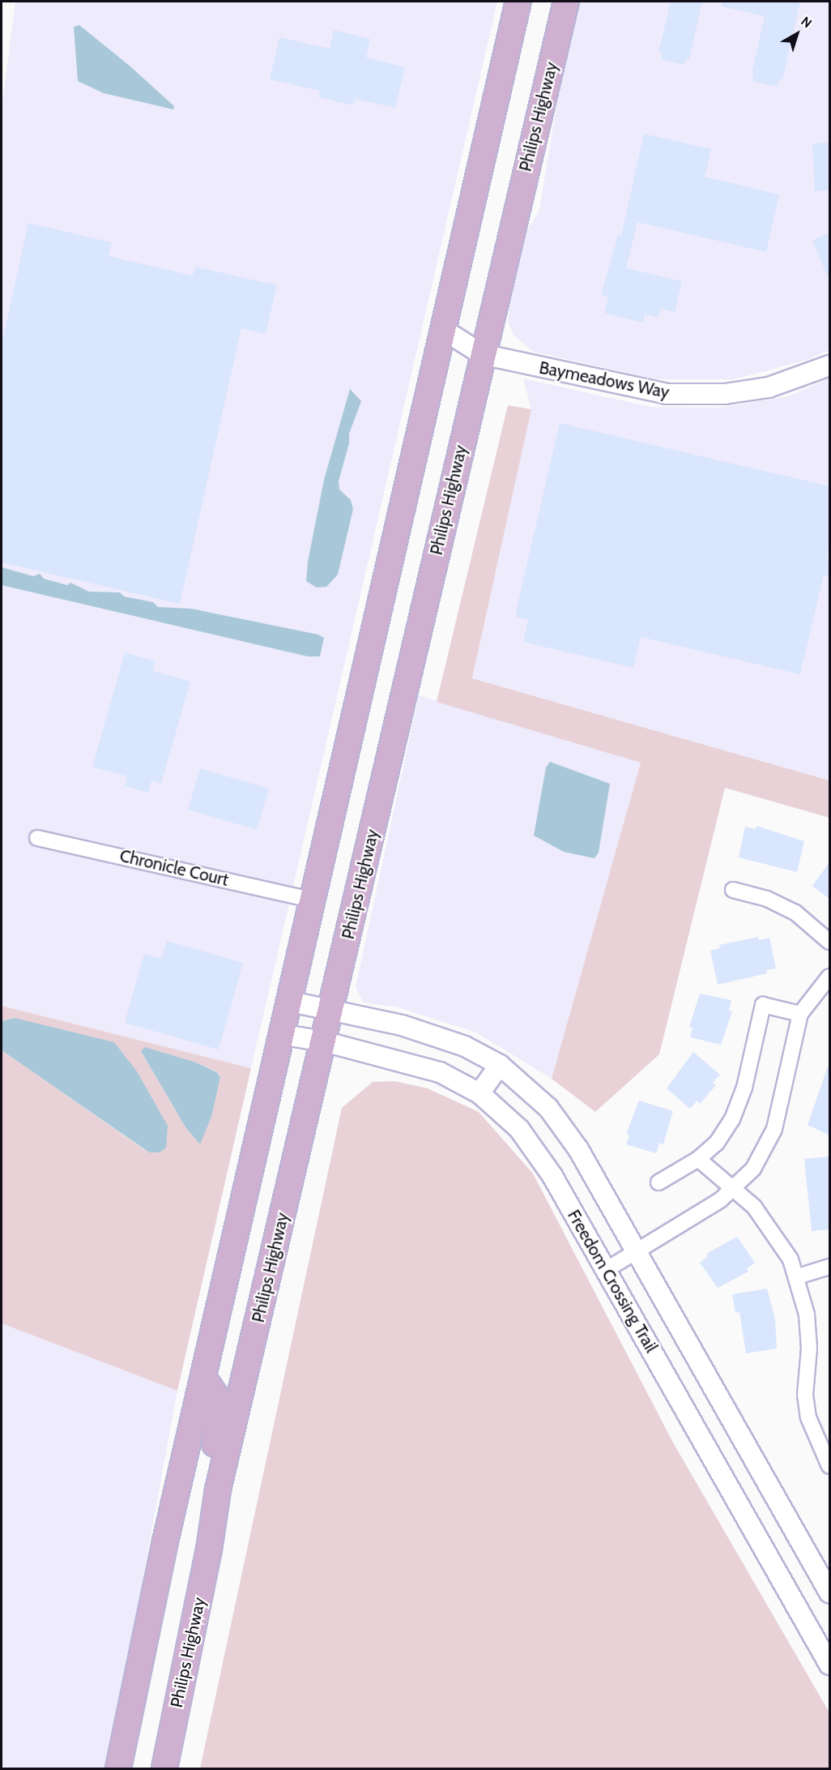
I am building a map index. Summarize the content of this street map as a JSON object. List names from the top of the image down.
{
  "streets": {
    "main road": ["Philips Highway"],
    "street": ["Baymeadows Way", "Chronicle Court", "Freedom Crossing Trail"]
  },
  "crossings": [
    ["Philips Highway", "Baymeadows Way"],
    ["Philips Highway", "Freedom Crossing Trail"]
  ],
  "north": "top right"
}
